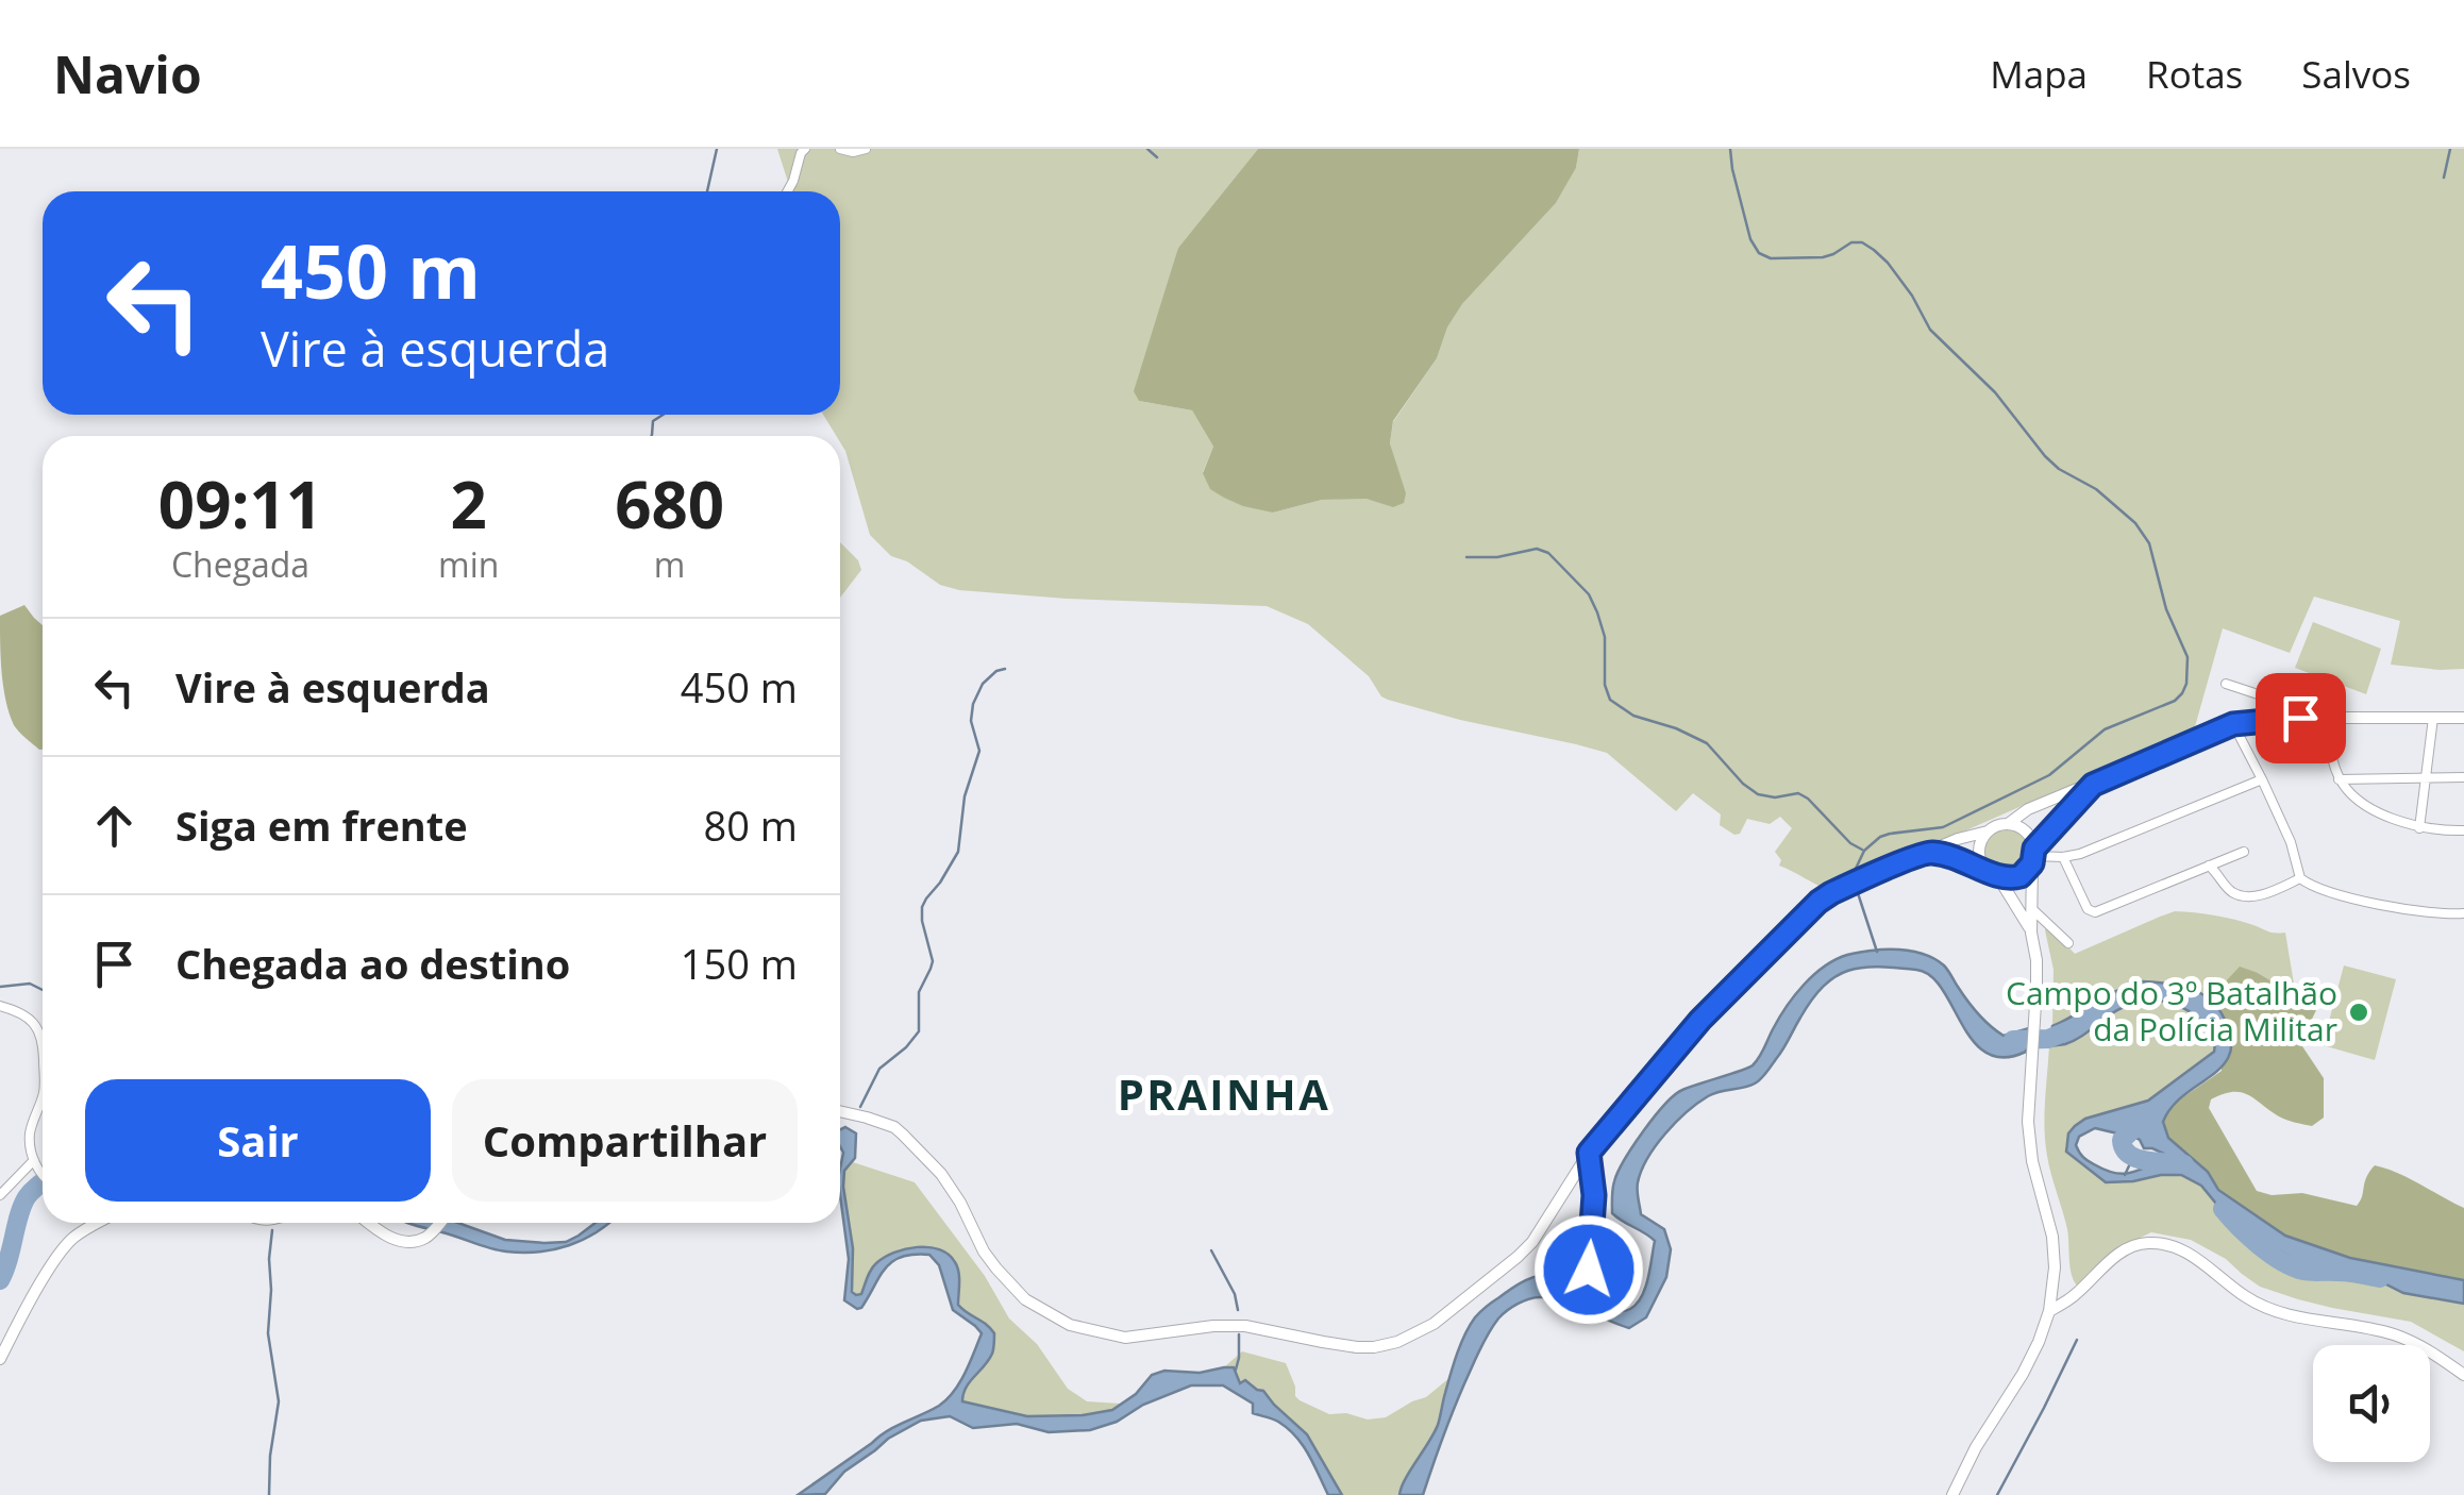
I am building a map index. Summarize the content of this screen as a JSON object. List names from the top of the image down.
{
  "districts": ["PRAINHA"],
  "places": ["Campo do 3º Batalhão da Polícia Militar"],
  "page": {
    "header": "Navio",
    "nav": ["Mapa", "Rotas", "Salvos"],
    "turn": ["450 m", "Vire à esquerda"],
    "eta": [
      "09:11",
      "Chegada",
      "2",
      "min",
      "680",
      "m"
    ],
    "list": [
      {
        "name": "Vire à esquerda",
        "value": "450 m"
      },
      {
        "name": "Siga em frente",
        "value": "80 m"
      },
      {
        "name": "Chegada ao destino",
        "value": "150 m"
      }
    ],
    "buttons": ["Sair", "Compartilhar"]
  }
}
